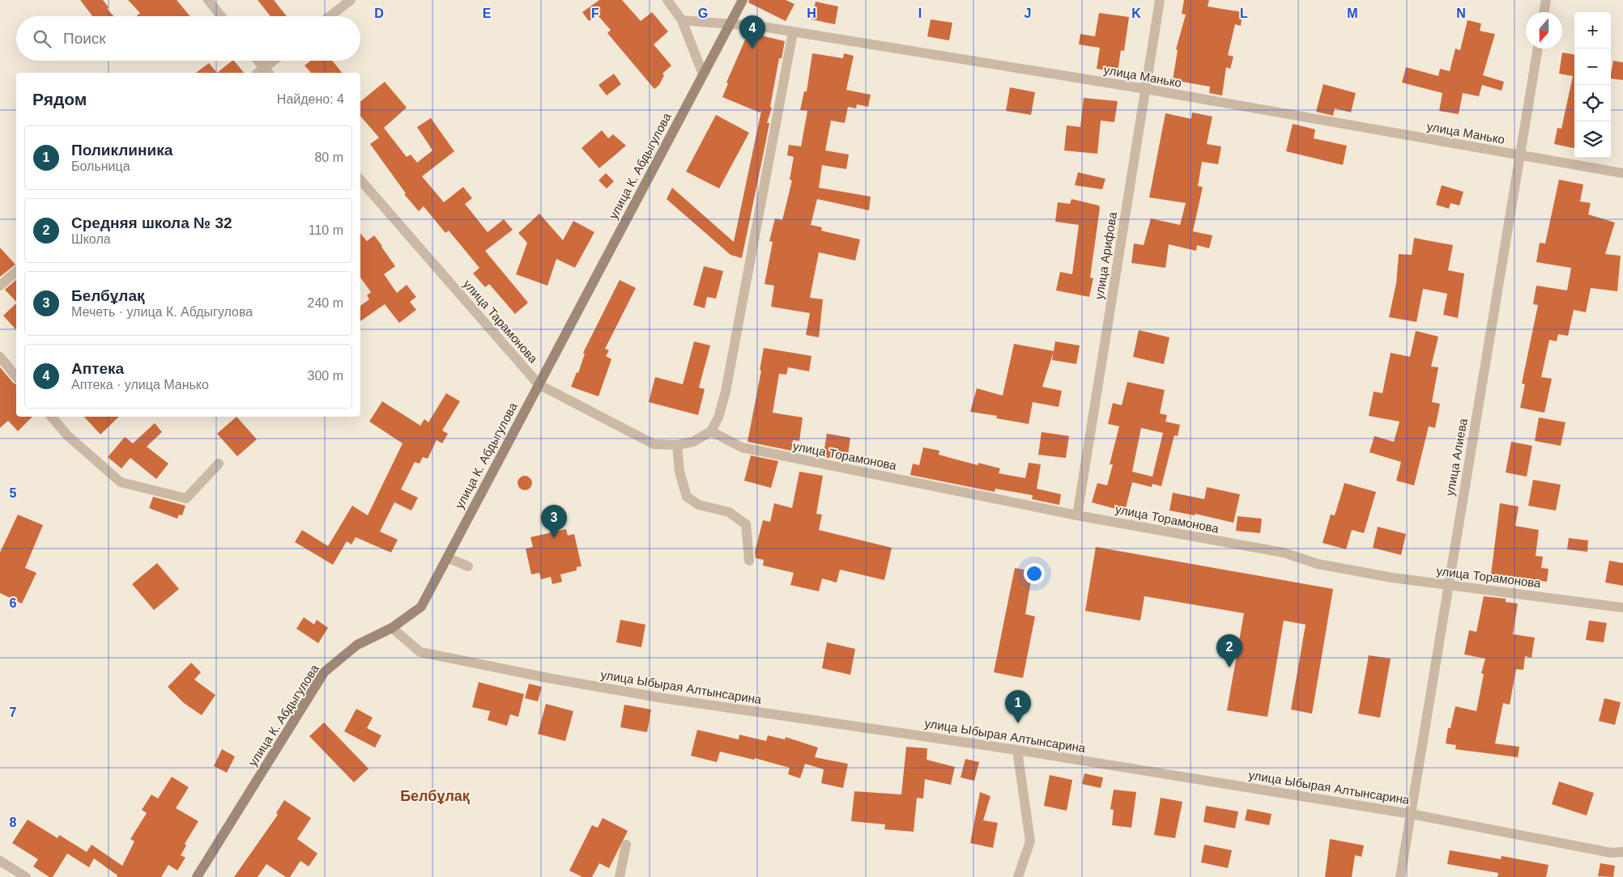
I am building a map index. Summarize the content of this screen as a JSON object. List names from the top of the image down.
{
  "streets": {
    "street": [
      "улица Манько",
      "улица К. Абдыгулова",
      "улица Арифова",
      "улица Тарамонова",
      "улица Торамонова",
      "улица Алиева",
      "улица Ыбырая Алтынсарина"
    ]
  },
  "crossings": [
    ["улица Манько", "улица К. Абдыгулова"],
    ["улица Манько", "улица Арифова"],
    ["улица Манько", "улица Алиева"],
    ["улица К. Абдыгулова", "улица Тарамонова"],
    ["улица К. Абдыгулова", "улица Ыбырая Алтынсарина"],
    ["улица Арифова", "улица Торамонова"],
    ["улица Торамонова", "улица Алиева"],
    ["улица Алиева", "улица Ыбырая Алтынсарина"]
  ],
  "districts": ["Белбұлақ"],
  "north": "bottom",
  "page": {
    "map_buttons": ["+", "−"],
    "pins": [
      "4",
      "3",
      "2",
      "1"
    ],
    "search": "Поиск",
    "heading": ["Рядом", "Найдено: 4"],
    "list": [
      {
        "mark": "1",
        "name": "Поликлиника",
        "note": "Больница",
        "value": "80 m"
      },
      {
        "mark": "2",
        "name": "Средняя школа № 32",
        "note": "Школа",
        "value": "110 m"
      },
      {
        "mark": "3",
        "name": "Белбұлақ",
        "note": "Мечеть · улица К. Абдыгулова",
        "value": "240 m"
      },
      {
        "mark": "4",
        "name": "Аптека",
        "note": "Аптека · улица Манько",
        "value": "300 m"
      }
    ]
  },
  "grid": {
    "columns": [
      "D",
      "E",
      "F",
      "G",
      "H",
      "I",
      "J",
      "K",
      "L",
      "M",
      "N"
    ],
    "rows": [
      "5",
      "6",
      "7",
      "8"
    ]
  }
}
